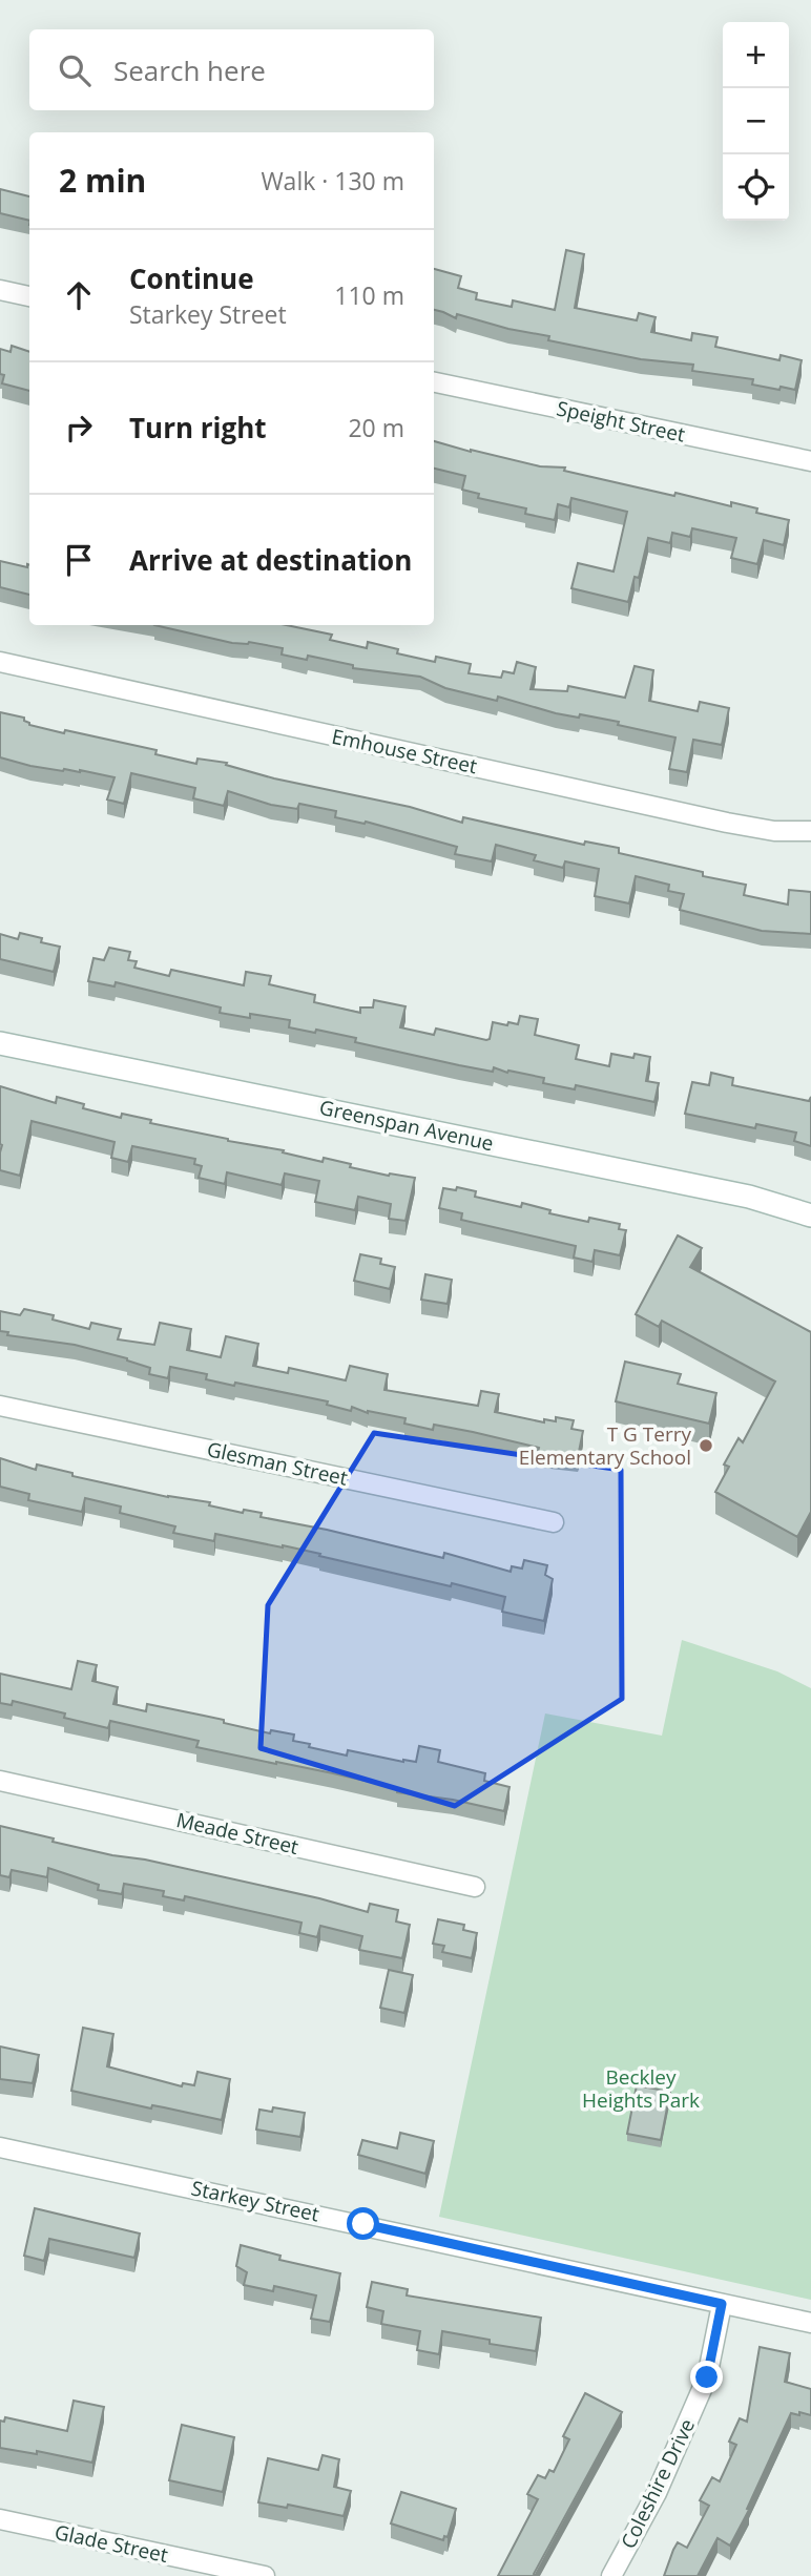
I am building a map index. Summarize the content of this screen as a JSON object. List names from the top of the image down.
{
  "streets": {
    "street": [
      "Speight Street",
      "Emhouse Street",
      "Greenspan Avenue",
      "Glesman Street",
      "Meade Street",
      "Starkey Street",
      "Coleshire Drive",
      "Glade Street"
    ]
  },
  "crossings": [
    ["Starkey Street", "Coleshire Drive"]
  ],
  "parks": ["Beckley Heights Park"],
  "places": ["T G Terry Elementary School"],
  "page": {
    "map_buttons": ["+", "−"],
    "search": "Search here",
    "heading": ["2 min", "Walk · 130 m"],
    "list": [
      ["Continue", "Starkey Street", "110 m"],
      ["Turn right", "20 m"],
      "Arrive at destination"
    ]
  }
}
